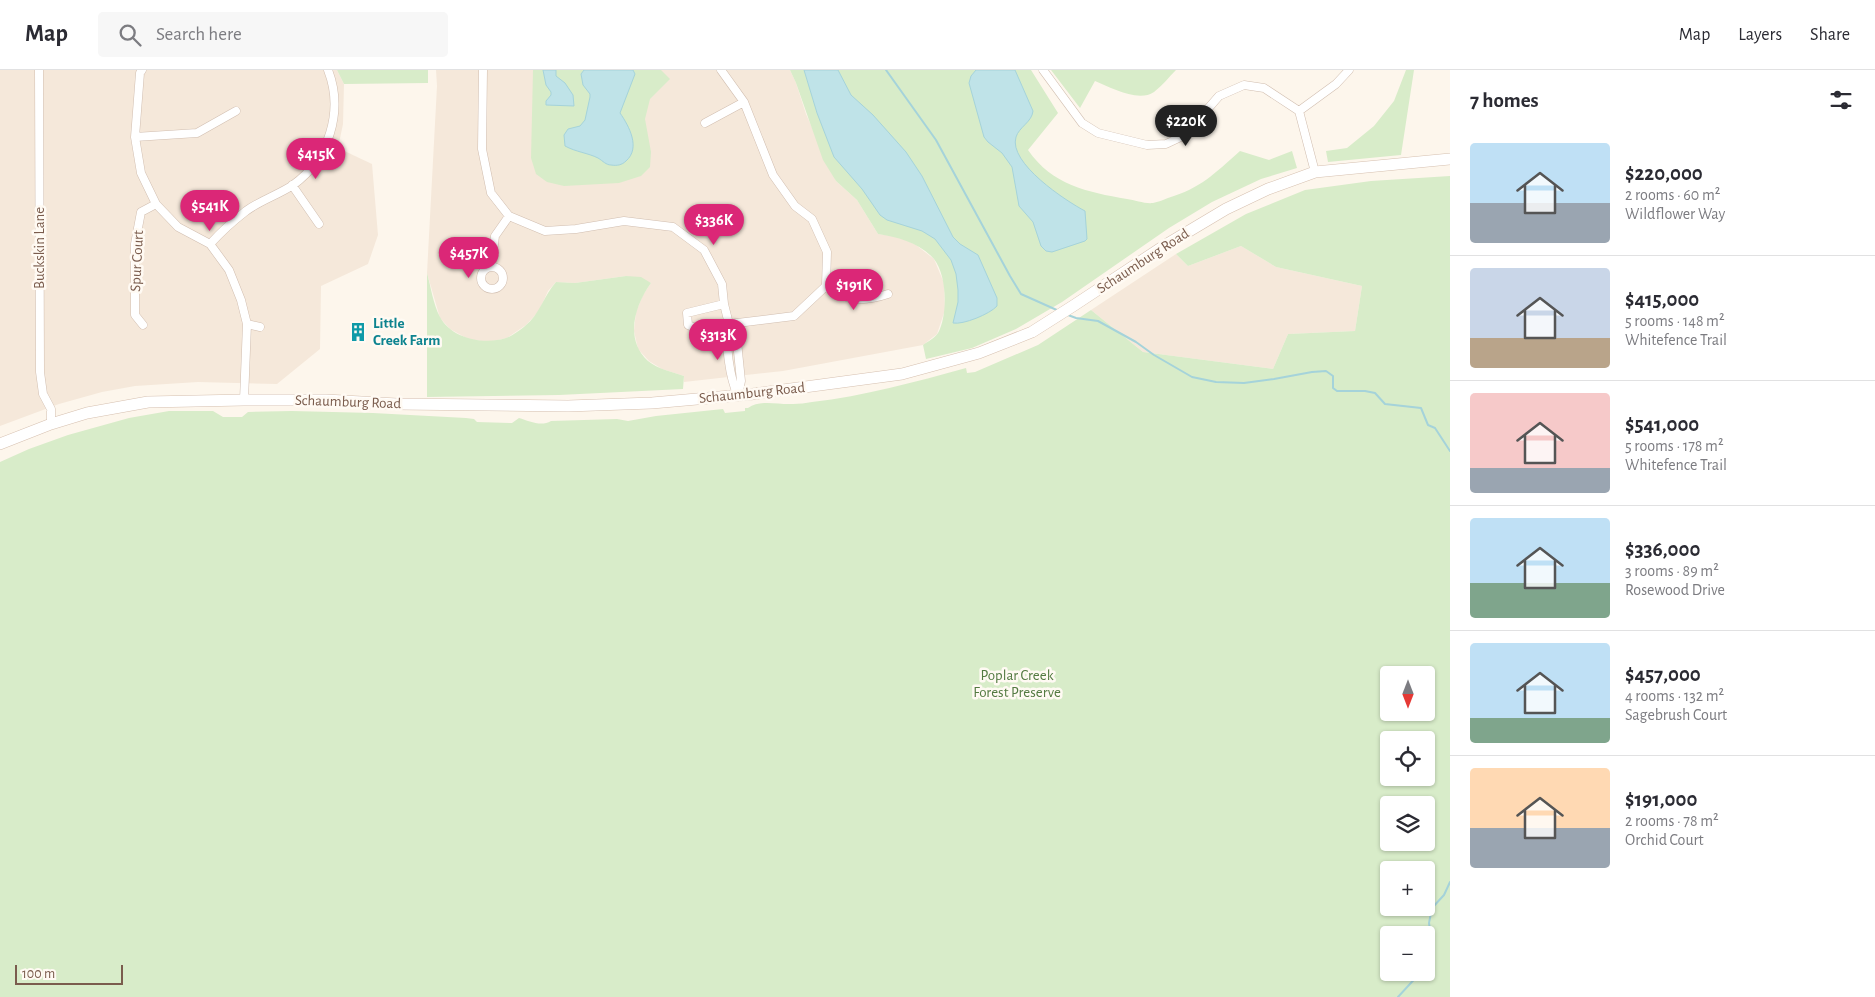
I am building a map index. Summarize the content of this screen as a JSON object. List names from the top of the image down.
{
  "streets": {
    "main road": ["Schaumburg Road"],
    "street": ["Buckskin Lane", "Spur Court"]
  },
  "crossings": [
    ["Buckskin Lane", "Schaumburg Road"]
  ],
  "parks": ["Poplar Creek Forest Preserve"],
  "places": {
    "building": ["Little Creek Farm"]
  },
  "scale_bar": "100 m",
  "north": "bottom",
  "page": {
    "header": "Map",
    "search": "Search here",
    "nav": ["Map", "Layers", "Share"],
    "heading": "7 homes",
    "price": [
      "$220K",
      "$415K",
      "$541K",
      "$336K",
      "$457K",
      "$191K",
      "$313K"
    ],
    "list": [
      {
        "name": "$220,000",
        "note": "2 rooms · 60 m² · Wildflower Way"
      },
      {
        "name": "$415,000",
        "note": "5 rooms · 148 m² · Whitefence Trail"
      },
      {
        "name": "$541,000",
        "note": "5 rooms · 178 m² · Whitefence Trail"
      },
      {
        "name": "$336,000",
        "note": "3 rooms · 89 m² · Rosewood Drive"
      },
      {
        "name": "$457,000",
        "note": "4 rooms · 132 m² · Sagebrush Court"
      },
      {
        "name": "$191,000",
        "note": "2 rooms · 78 m² · Orchid Court"
      }
    ],
    "map_buttons": ["+", "−"],
    "scale": "100 m"
  }
}
